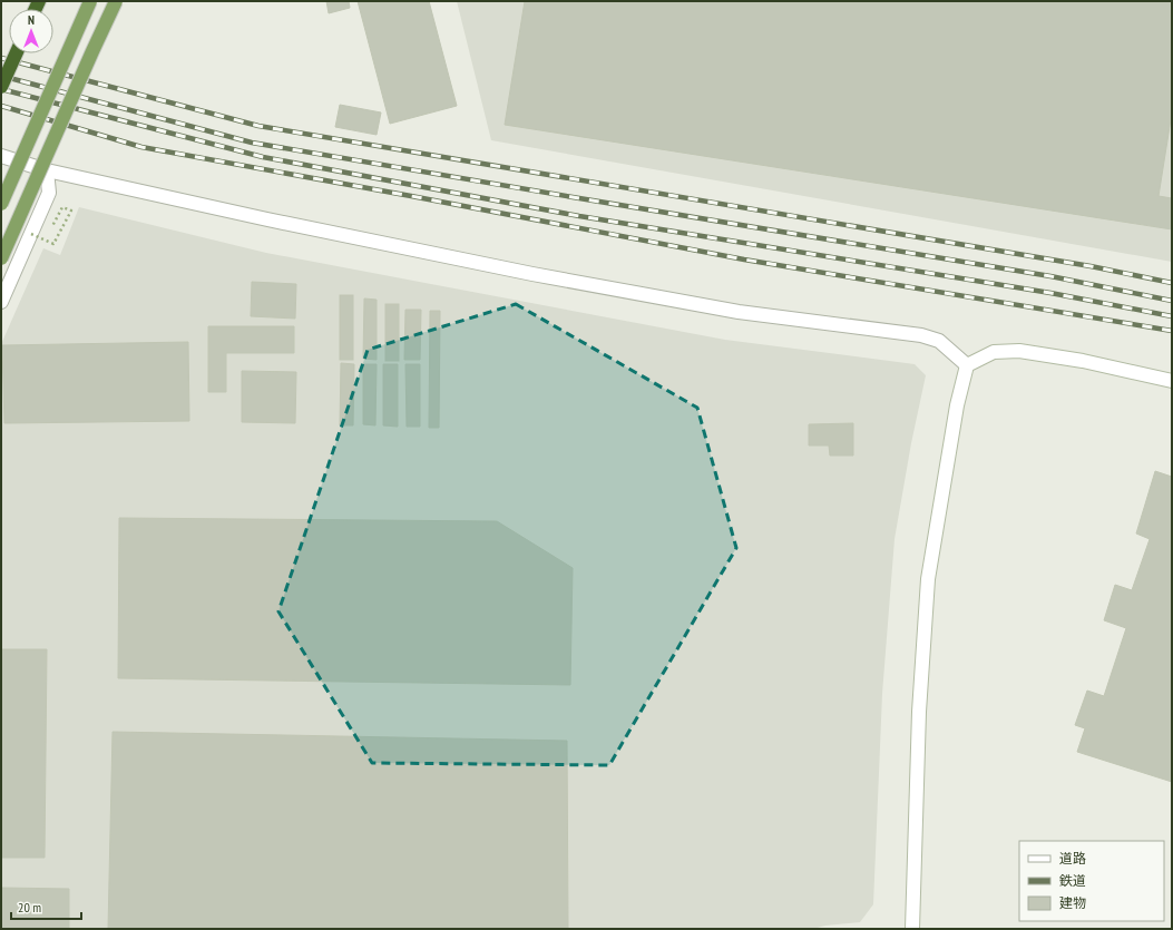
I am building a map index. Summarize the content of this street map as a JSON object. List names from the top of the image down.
{
  "legend": ["道路", "鉄道", "建物"],
  "scale_bar": "20 m",
  "north": "top"
}
